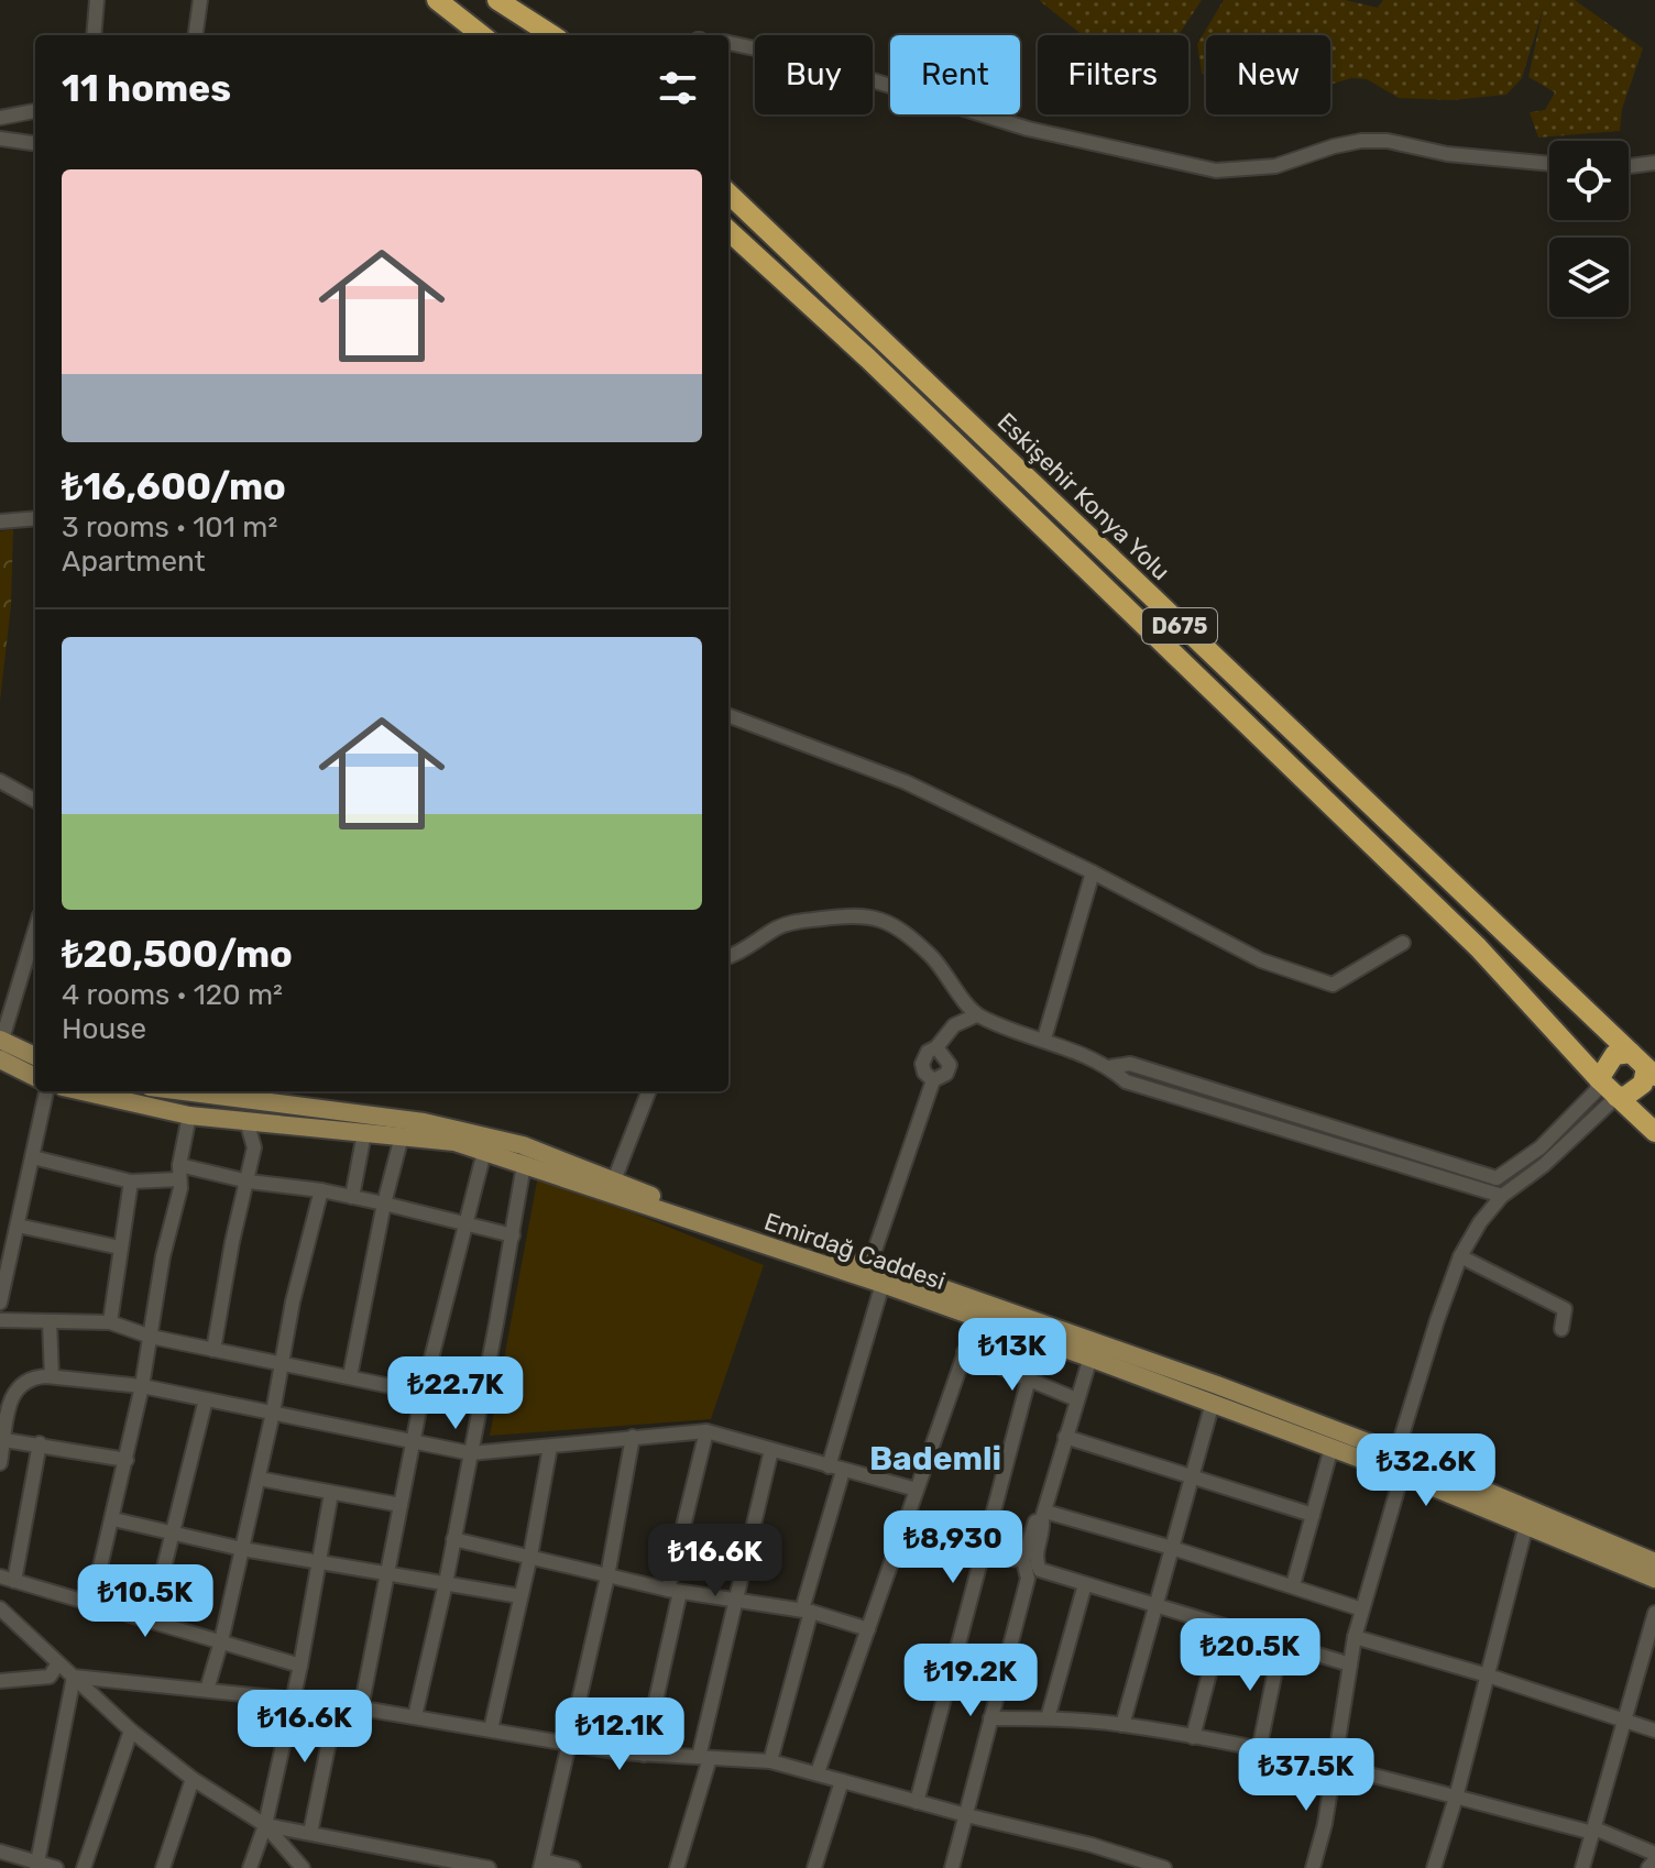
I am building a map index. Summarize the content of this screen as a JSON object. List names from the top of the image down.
{
  "streets": {
    "highway": ["Eskişehir Konya Yolu", "D675"],
    "main road": ["Emirdağ Caddesi"]
  },
  "crossings": [
    ["Eskişehir Konya Yolu", "D675"]
  ],
  "districts": ["Bademli"],
  "page": {
    "chip": [
      "Buy",
      "Rent",
      "Filters",
      "New"
    ],
    "heading": "11 homes",
    "list": [
      {
        "name": "₺16,600/mo",
        "note": "3 rooms · 101 m² · Apartment"
      },
      {
        "name": "₺20,500/mo",
        "note": "4 rooms · 120 m² · House"
      }
    ],
    "price": [
      "₺13K",
      "₺22.7K",
      "₺32.6K",
      "₺8,930",
      "₺16.6K",
      "₺10.5K",
      "₺20.5K",
      "₺19.2K",
      "₺16.6K",
      "₺12.1K",
      "₺37.5K"
    ]
  }
}
